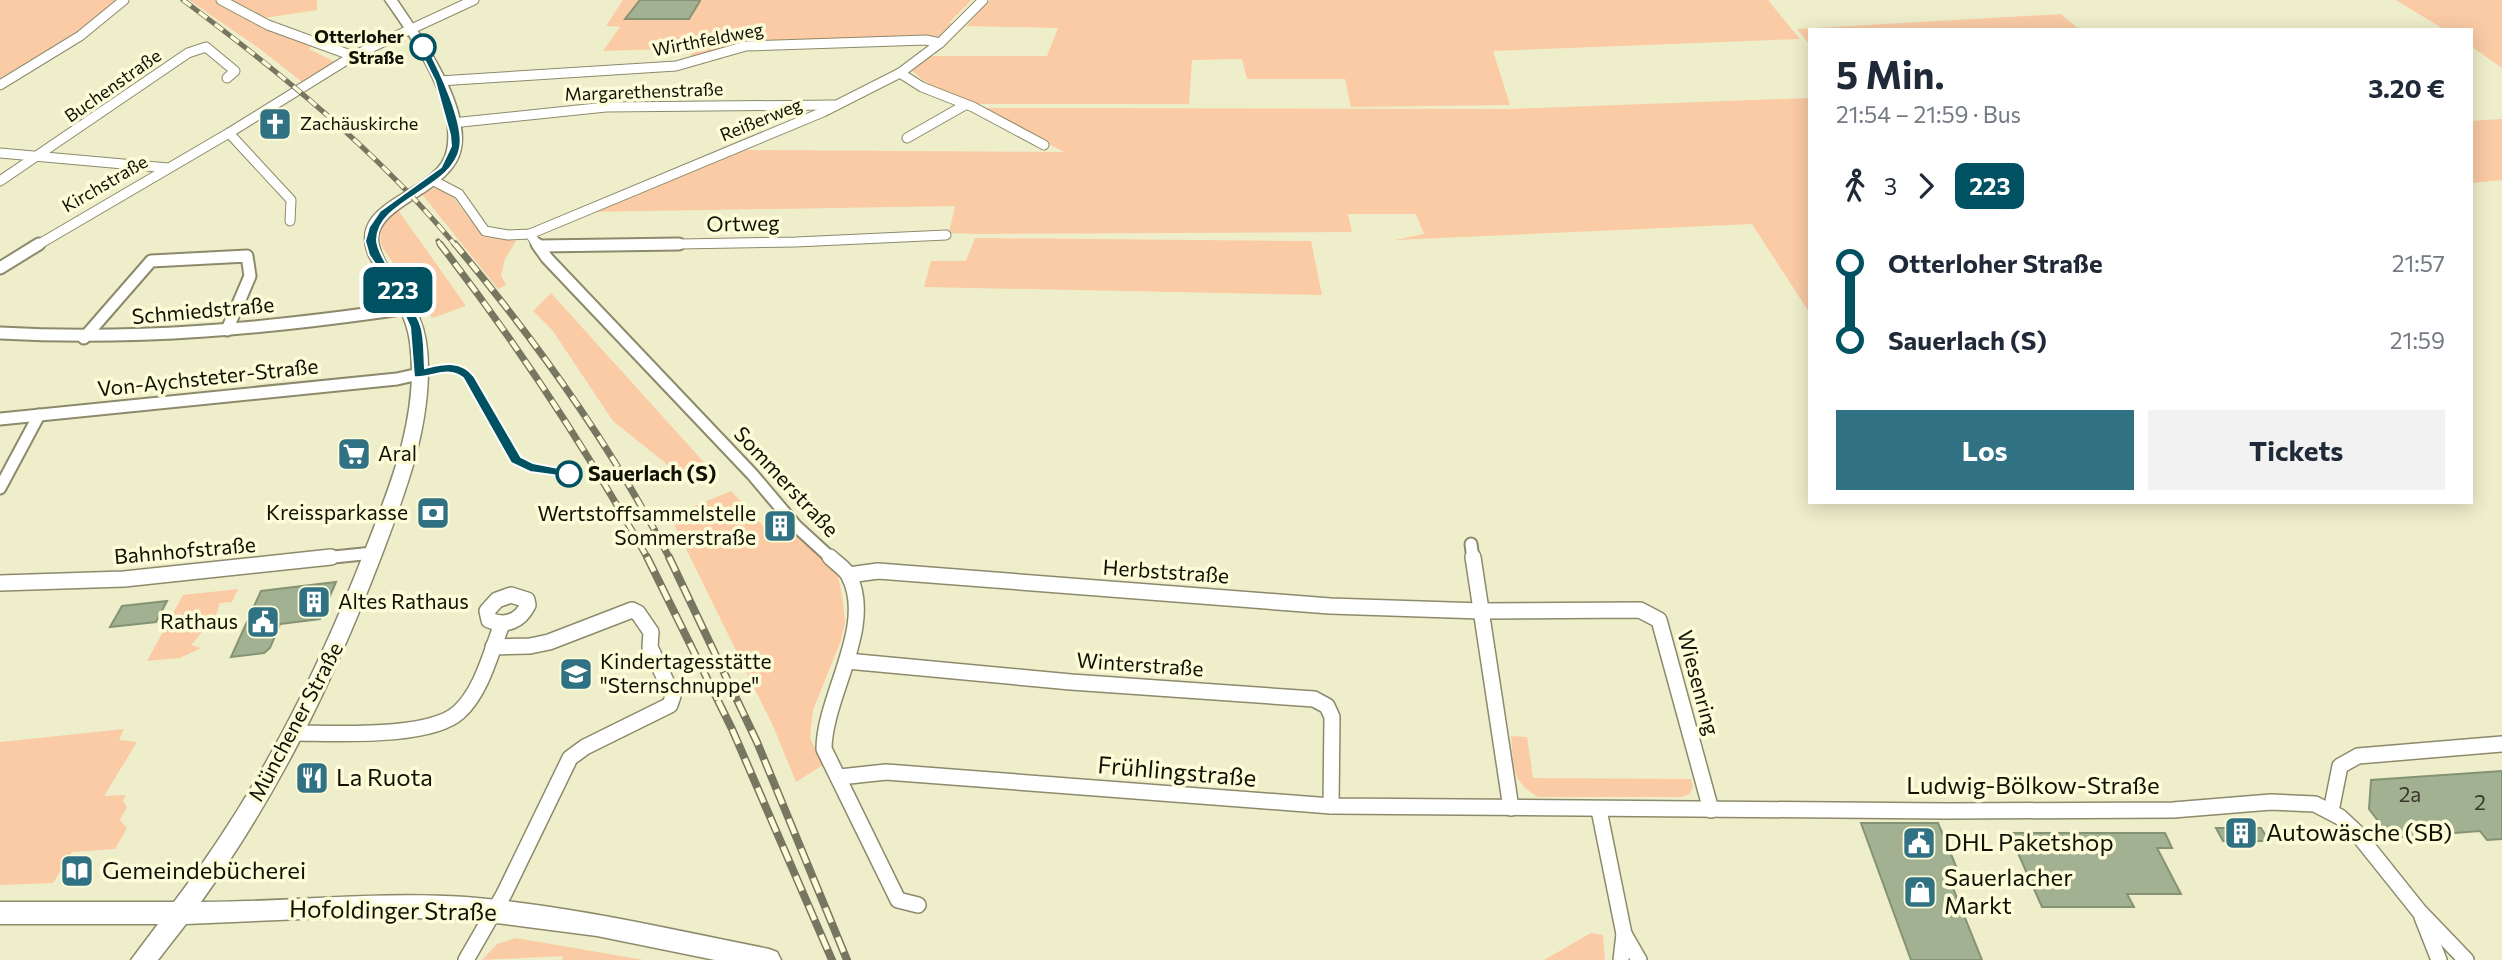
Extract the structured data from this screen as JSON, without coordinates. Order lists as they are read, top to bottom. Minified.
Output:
{"streets":{"main road":["Münchener Straße","Hofoldinger Straße"],"street":["Wirthfeldweg","Buchenstraße","Margarethenstraße","Reißerweg","Kirchstraße","Ortweg","Schmiedstraße","Von-Aychsteter-Straße","Sommerstraße","Bahnhofstraße","Herbststraße","Winterstraße","Wiesenring","Frühlingstraße","Ludwig-Bölkow-Straße"]},"crossings":[["Wirthfeldweg","Reißerweg"],["Wirthfeldweg","Münchener Straße"],["Margarethenstraße","Reißerweg"],["Margarethenstraße","Münchener Straße"],["Reißerweg","Sommerstraße"],["Kirchstraße","Münchener Straße"],["Ortweg","Sommerstraße"],["Schmiedstraße","Münchener Straße"],["Von-Aychsteter-Straße","Münchener Straße"],["Sommerstraße","Herbststraße"],["Bahnhofstraße","Münchener Straße"],["Herbststraße","Wiesenring"],["Winterstraße","Frühlingstraße"],["Wiesenring","Ludwig-Bölkow-Straße"],["Münchener Straße","Hofoldinger Straße"]],"places":{"other":["Otterloher Straße","Sauerlach (S)"],"church":["Zachäuskirche"],"supermarket":["Aral"],"bank":["Kreissparkasse"],"building":["Wertstoffsammelstelle Sommerstraße","Altes Rathaus","Autowäsche (SB)"],"public building":["Rathaus","DHL Paketshop"],"school or university":["Kindertagesstätte \"Sternschnuppe\""],"restaurant":["La Ruota"],"library":["Gemeindebücherei"],"shop":["Sauerlacher Markt"]},"lines":["bus line 223"],"house_numbers":["2a","2"],"page":{"on_map":"223","heading":["5 Min.","21:54 – 21:59 · Bus","3.20 €"],"legs":["3","223"],"list":[{"name":"Otterloher Straße","value":"21:57"},{"name":"Sauerlach (S)","value":"21:59"}],"buttons":["Los","Tickets"]}}
